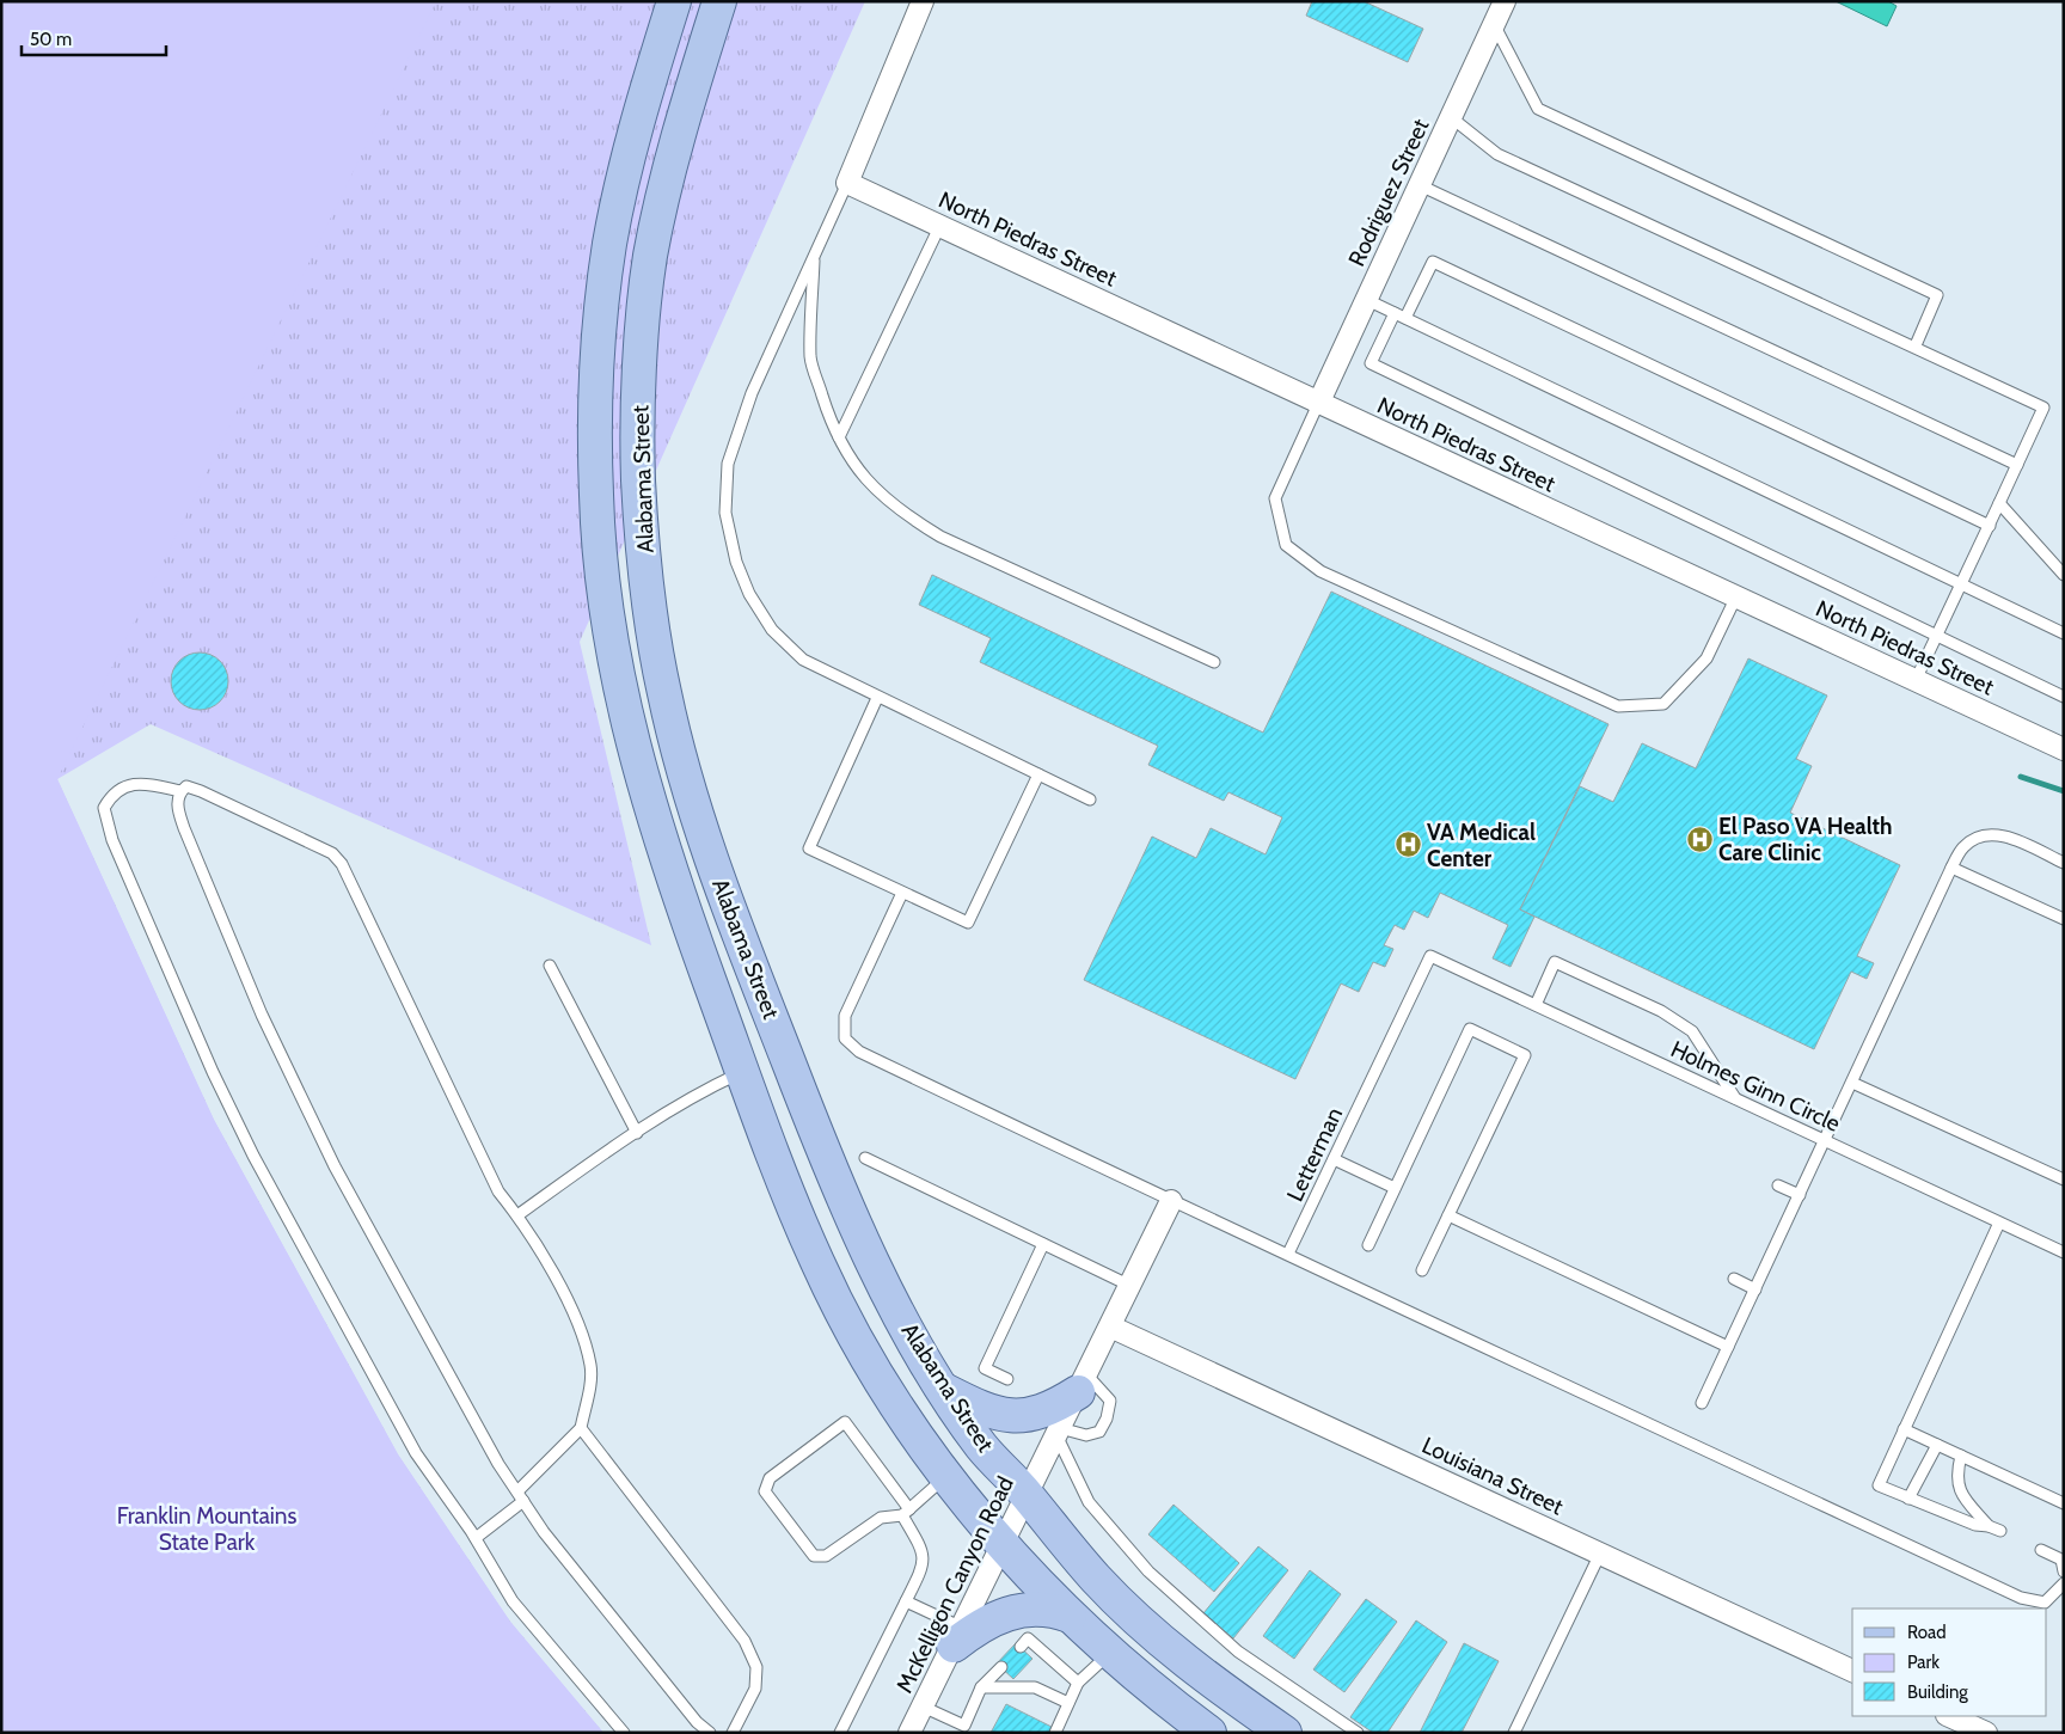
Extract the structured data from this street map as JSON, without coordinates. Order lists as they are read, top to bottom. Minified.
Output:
{"streets":{"main road":["Alabama Street"],"street":["Rodriguez Street","North Piedras Street","Louisiana Street","McKelligon Canyon Road"],"lane":["Holmes Ginn Circle","Letterman"]},"crossings":[["Rodriguez Street","North Piedras Street"],["Alabama Street","McKelligon Canyon Road"],["Holmes Ginn Circle","Letterman"],["Louisiana Street","McKelligon Canyon Road"]],"parks":["Franklin Mountains State Park"],"places":{"hospital":["El Paso VA Health Care Clinic","VA Medical Center"]},"legend":["Road","Park","Building"],"scale_bar":"50 m"}
